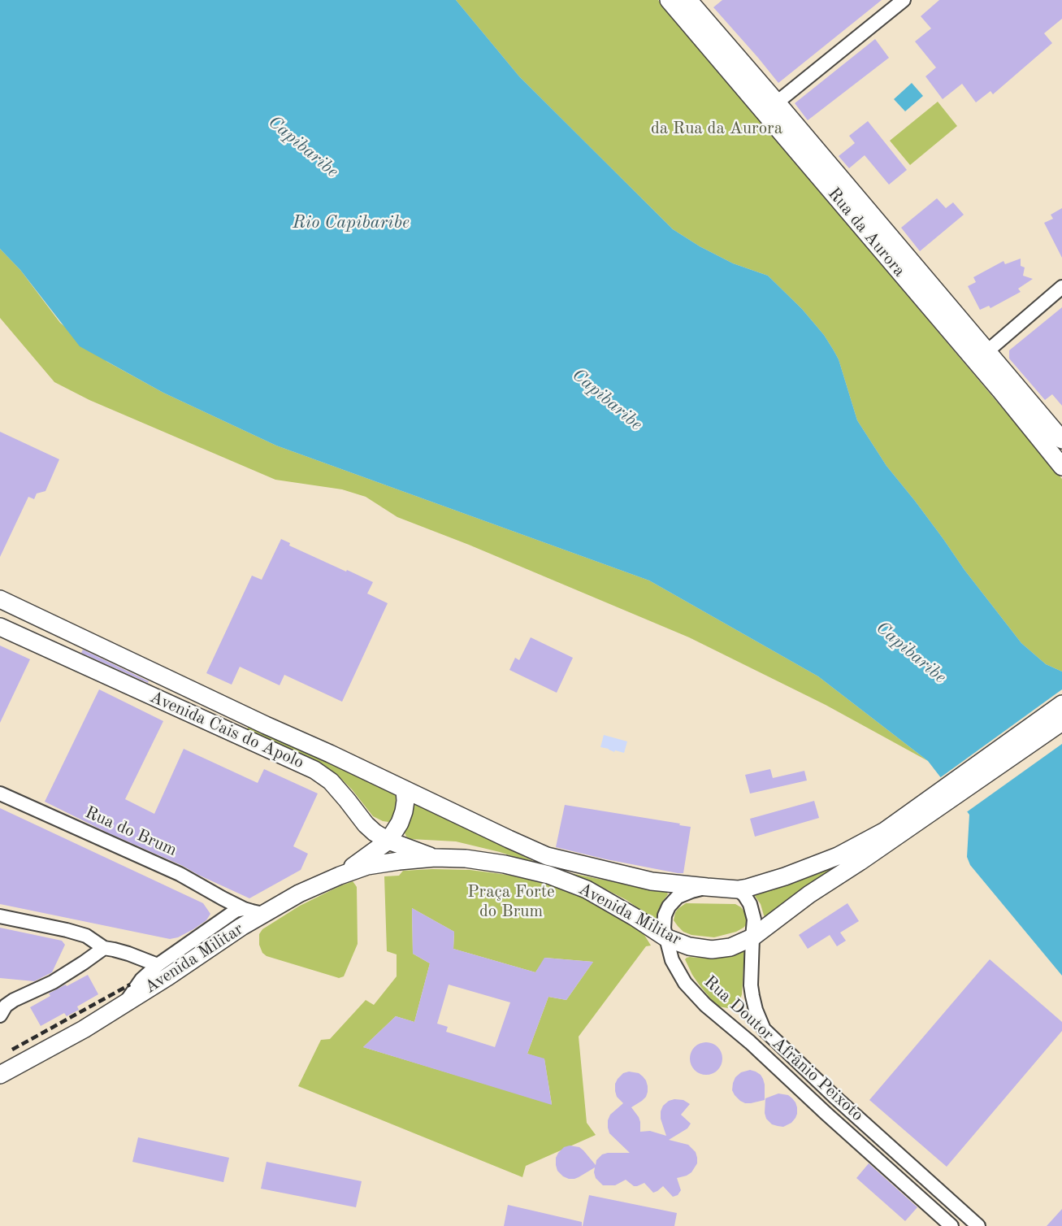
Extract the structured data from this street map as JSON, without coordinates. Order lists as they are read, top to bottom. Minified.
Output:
{"streets":{"main road":["Rua da Aurora","Avenida Cais do Apolo","Avenida Militar"],"street":["Rua do Brum","Rua Doutor Afrânio Peixoto"]},"crossings":[["Avenida Cais do Apolo","Avenida Militar"],["Rua do Brum","Avenida Militar"],["Avenida Militar","Rua Doutor Afrânio Peixoto"]],"water":["Capibaribe","Rio Capibaribe"],"parks":["da Rua da Aurora","Praça Forte do Brum"]}
